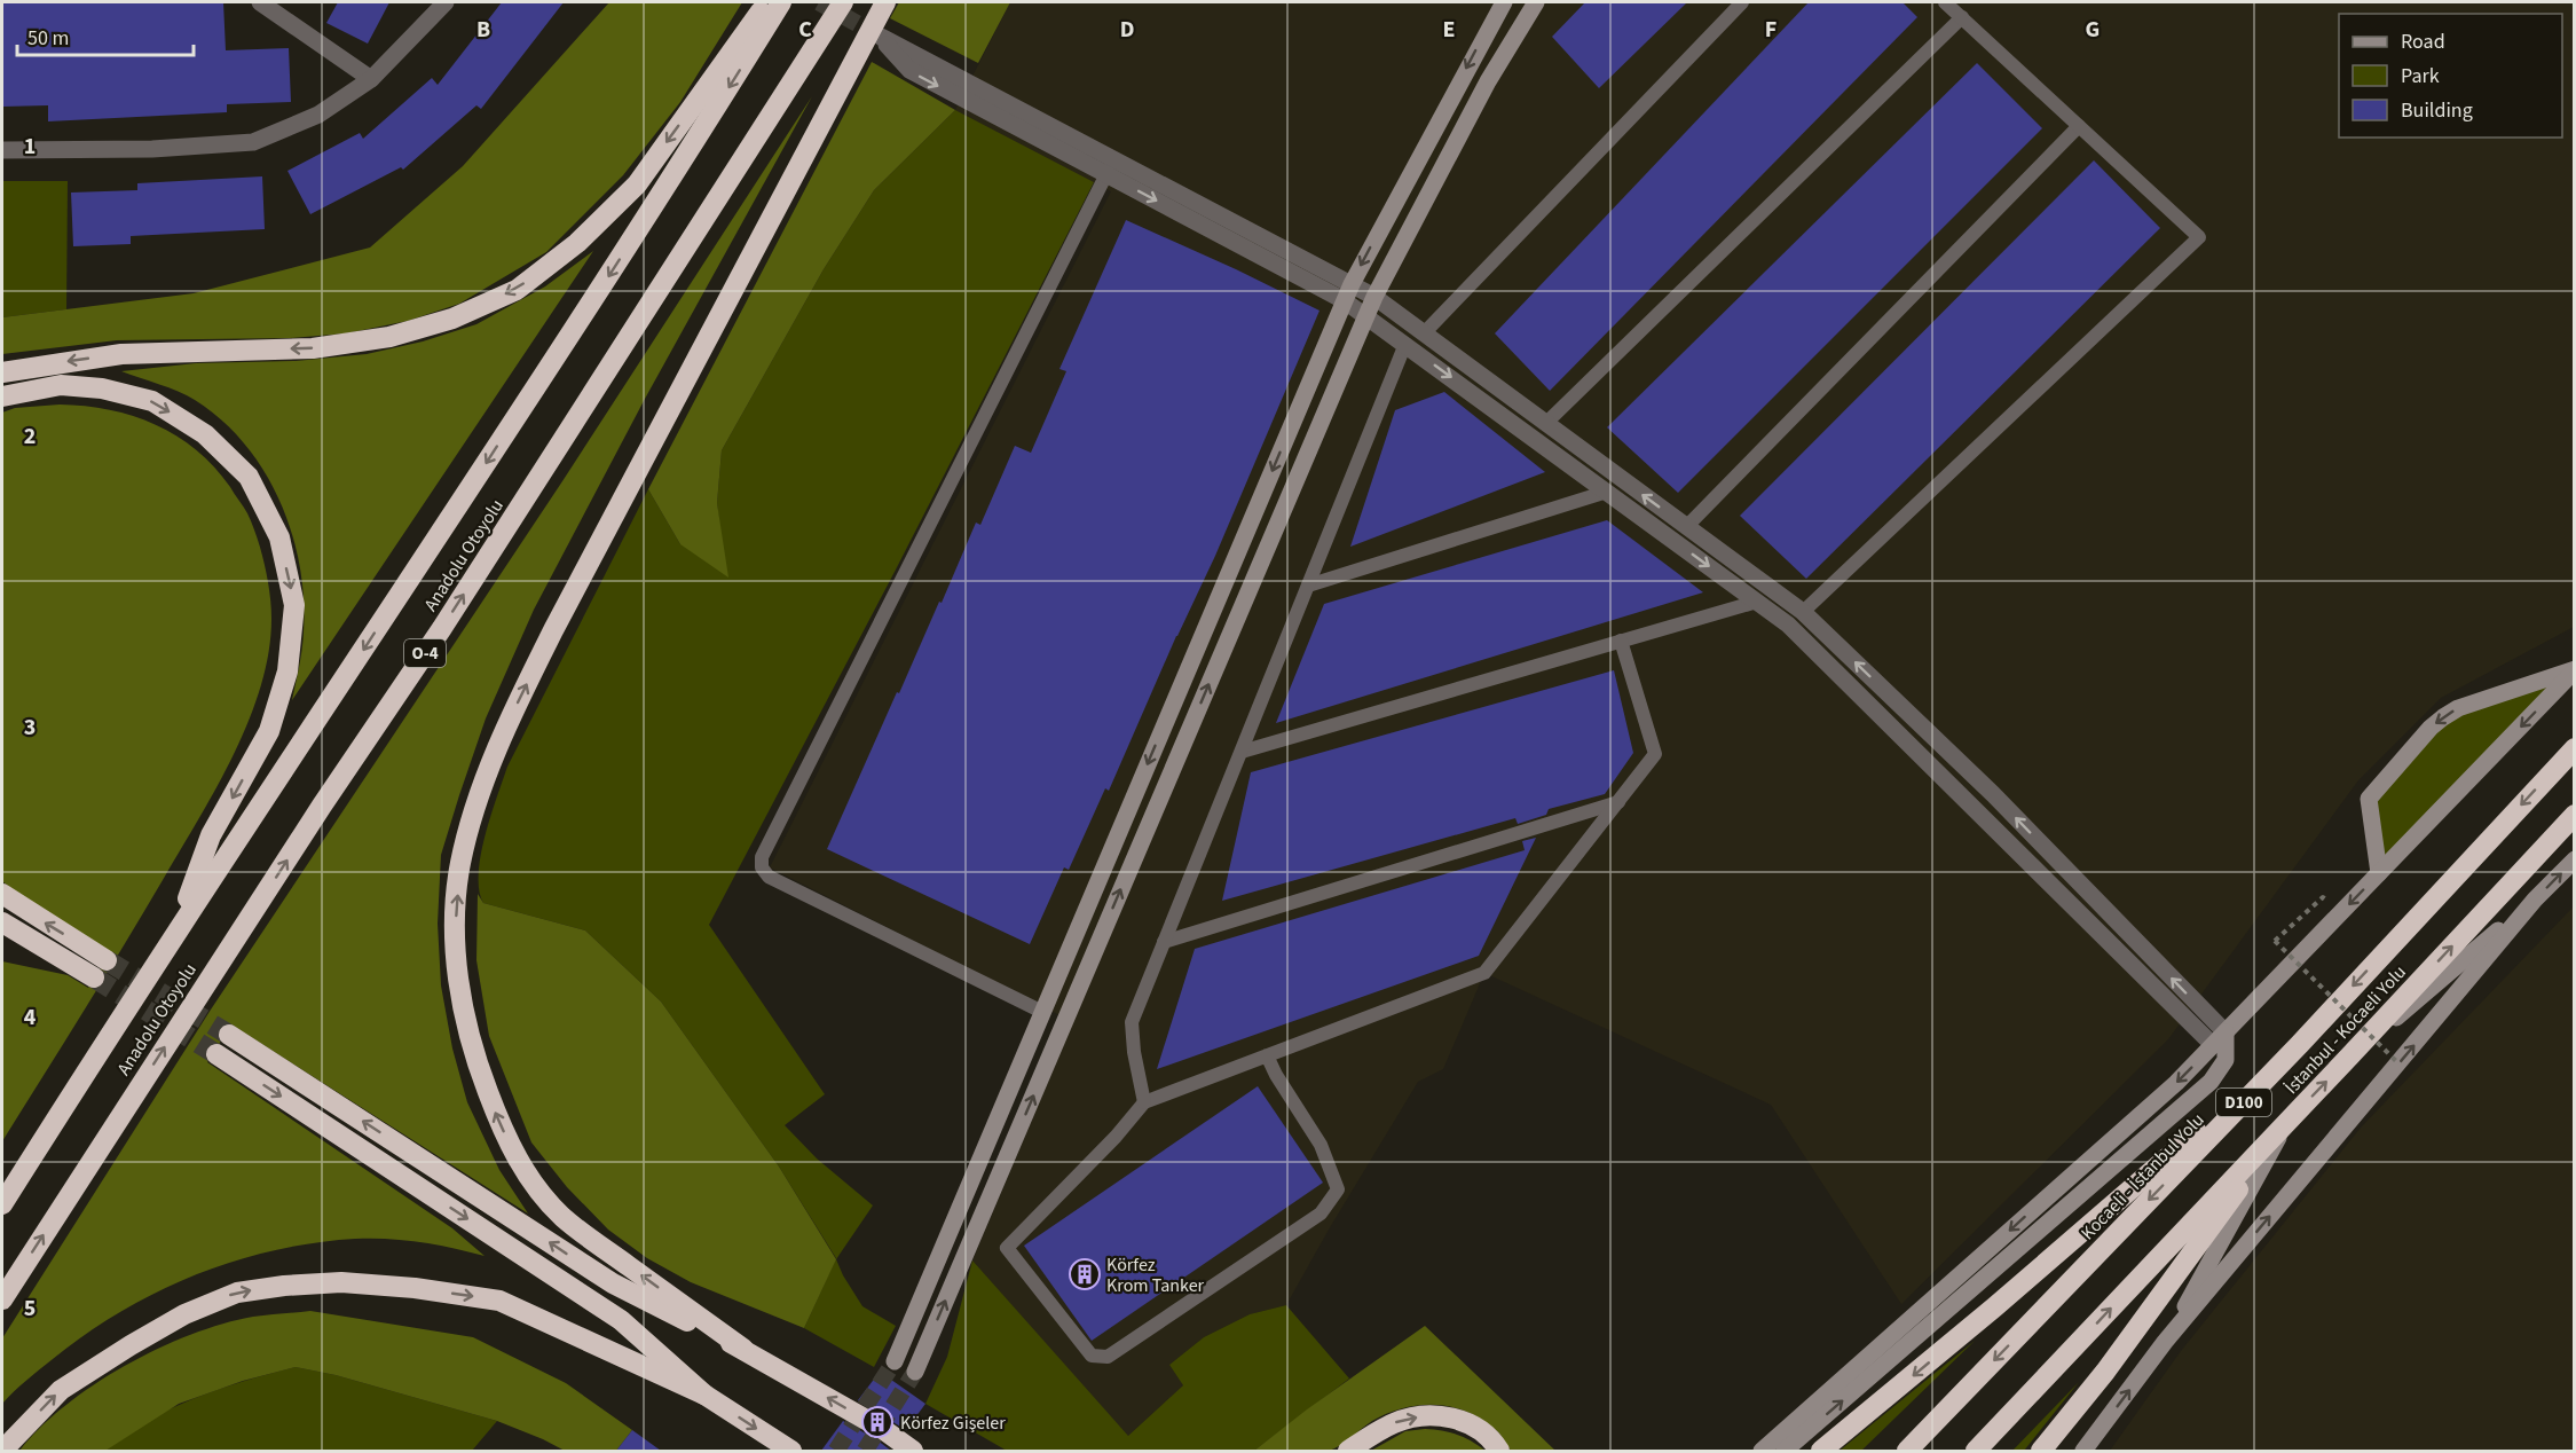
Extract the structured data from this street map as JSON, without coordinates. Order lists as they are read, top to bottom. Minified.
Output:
{"streets":{"highway":["Anadolu Otoyolu","O-4","İstanbul - Kocaeli Yolu","D100","Kocaeli - İstanbul Yolu"]},"places":{"building":["Körfez Krom Tanker","Körfez Gişeler"]},"legend":["Road","Park","Building"],"scale_bar":"50 m","grid":{"columns":["B","C","D","E","F","G"],"rows":["1","2","3","4","5"]}}
